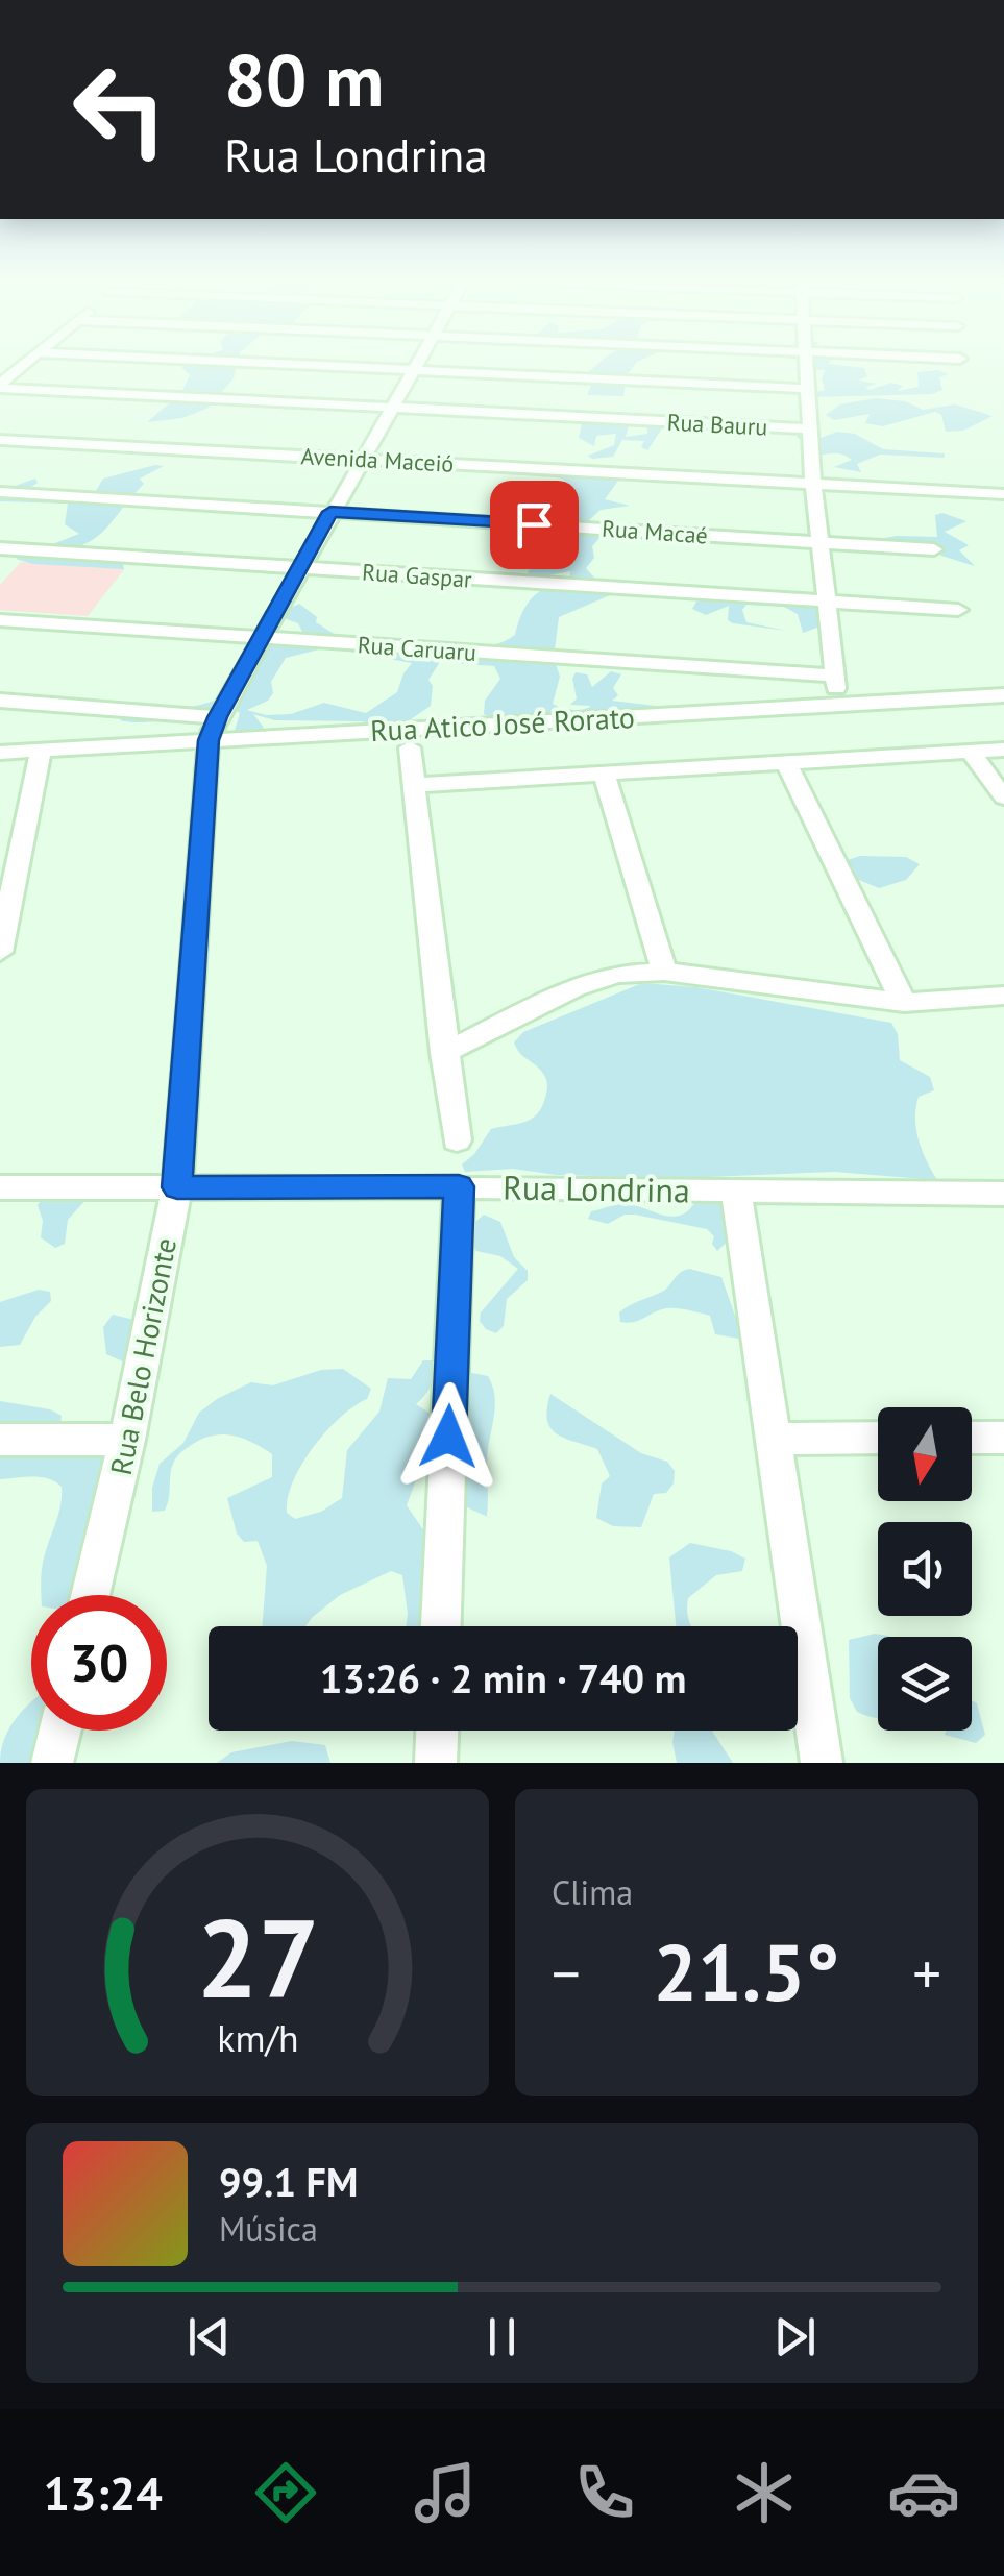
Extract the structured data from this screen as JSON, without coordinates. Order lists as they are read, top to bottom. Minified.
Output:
{"streets":{"street":["Rua Bauru","Avenida Maceió","Rua Macaé","Rua Gaspar","Rua Caruaru","Rua Atico José Rorato","Rua Londrina","Rua Belo Horizonte"]},"crossings":[["Rua Bauru","Rua Belo Horizonte"],["Avenida Maceió","Rua Belo Horizonte"],["Rua Macaé","Rua Belo Horizonte"],["Rua Gaspar","Rua Belo Horizonte"],["Rua Caruaru","Rua Belo Horizonte"],["Rua Atico José Rorato","Rua Belo Horizonte"],["Rua Londrina","Rua Belo Horizonte"]],"north":"bottom","page":{"turn":["80 m","Rua Londrina"],"limit":"30","trip":"13:26 · 2 min · 740 m","tile":"Clima","heat":["−","21.5°","+"],"song":["99.1 FM","Música"],"tabs":"13:24","gauge":["27","km/h"]}}
